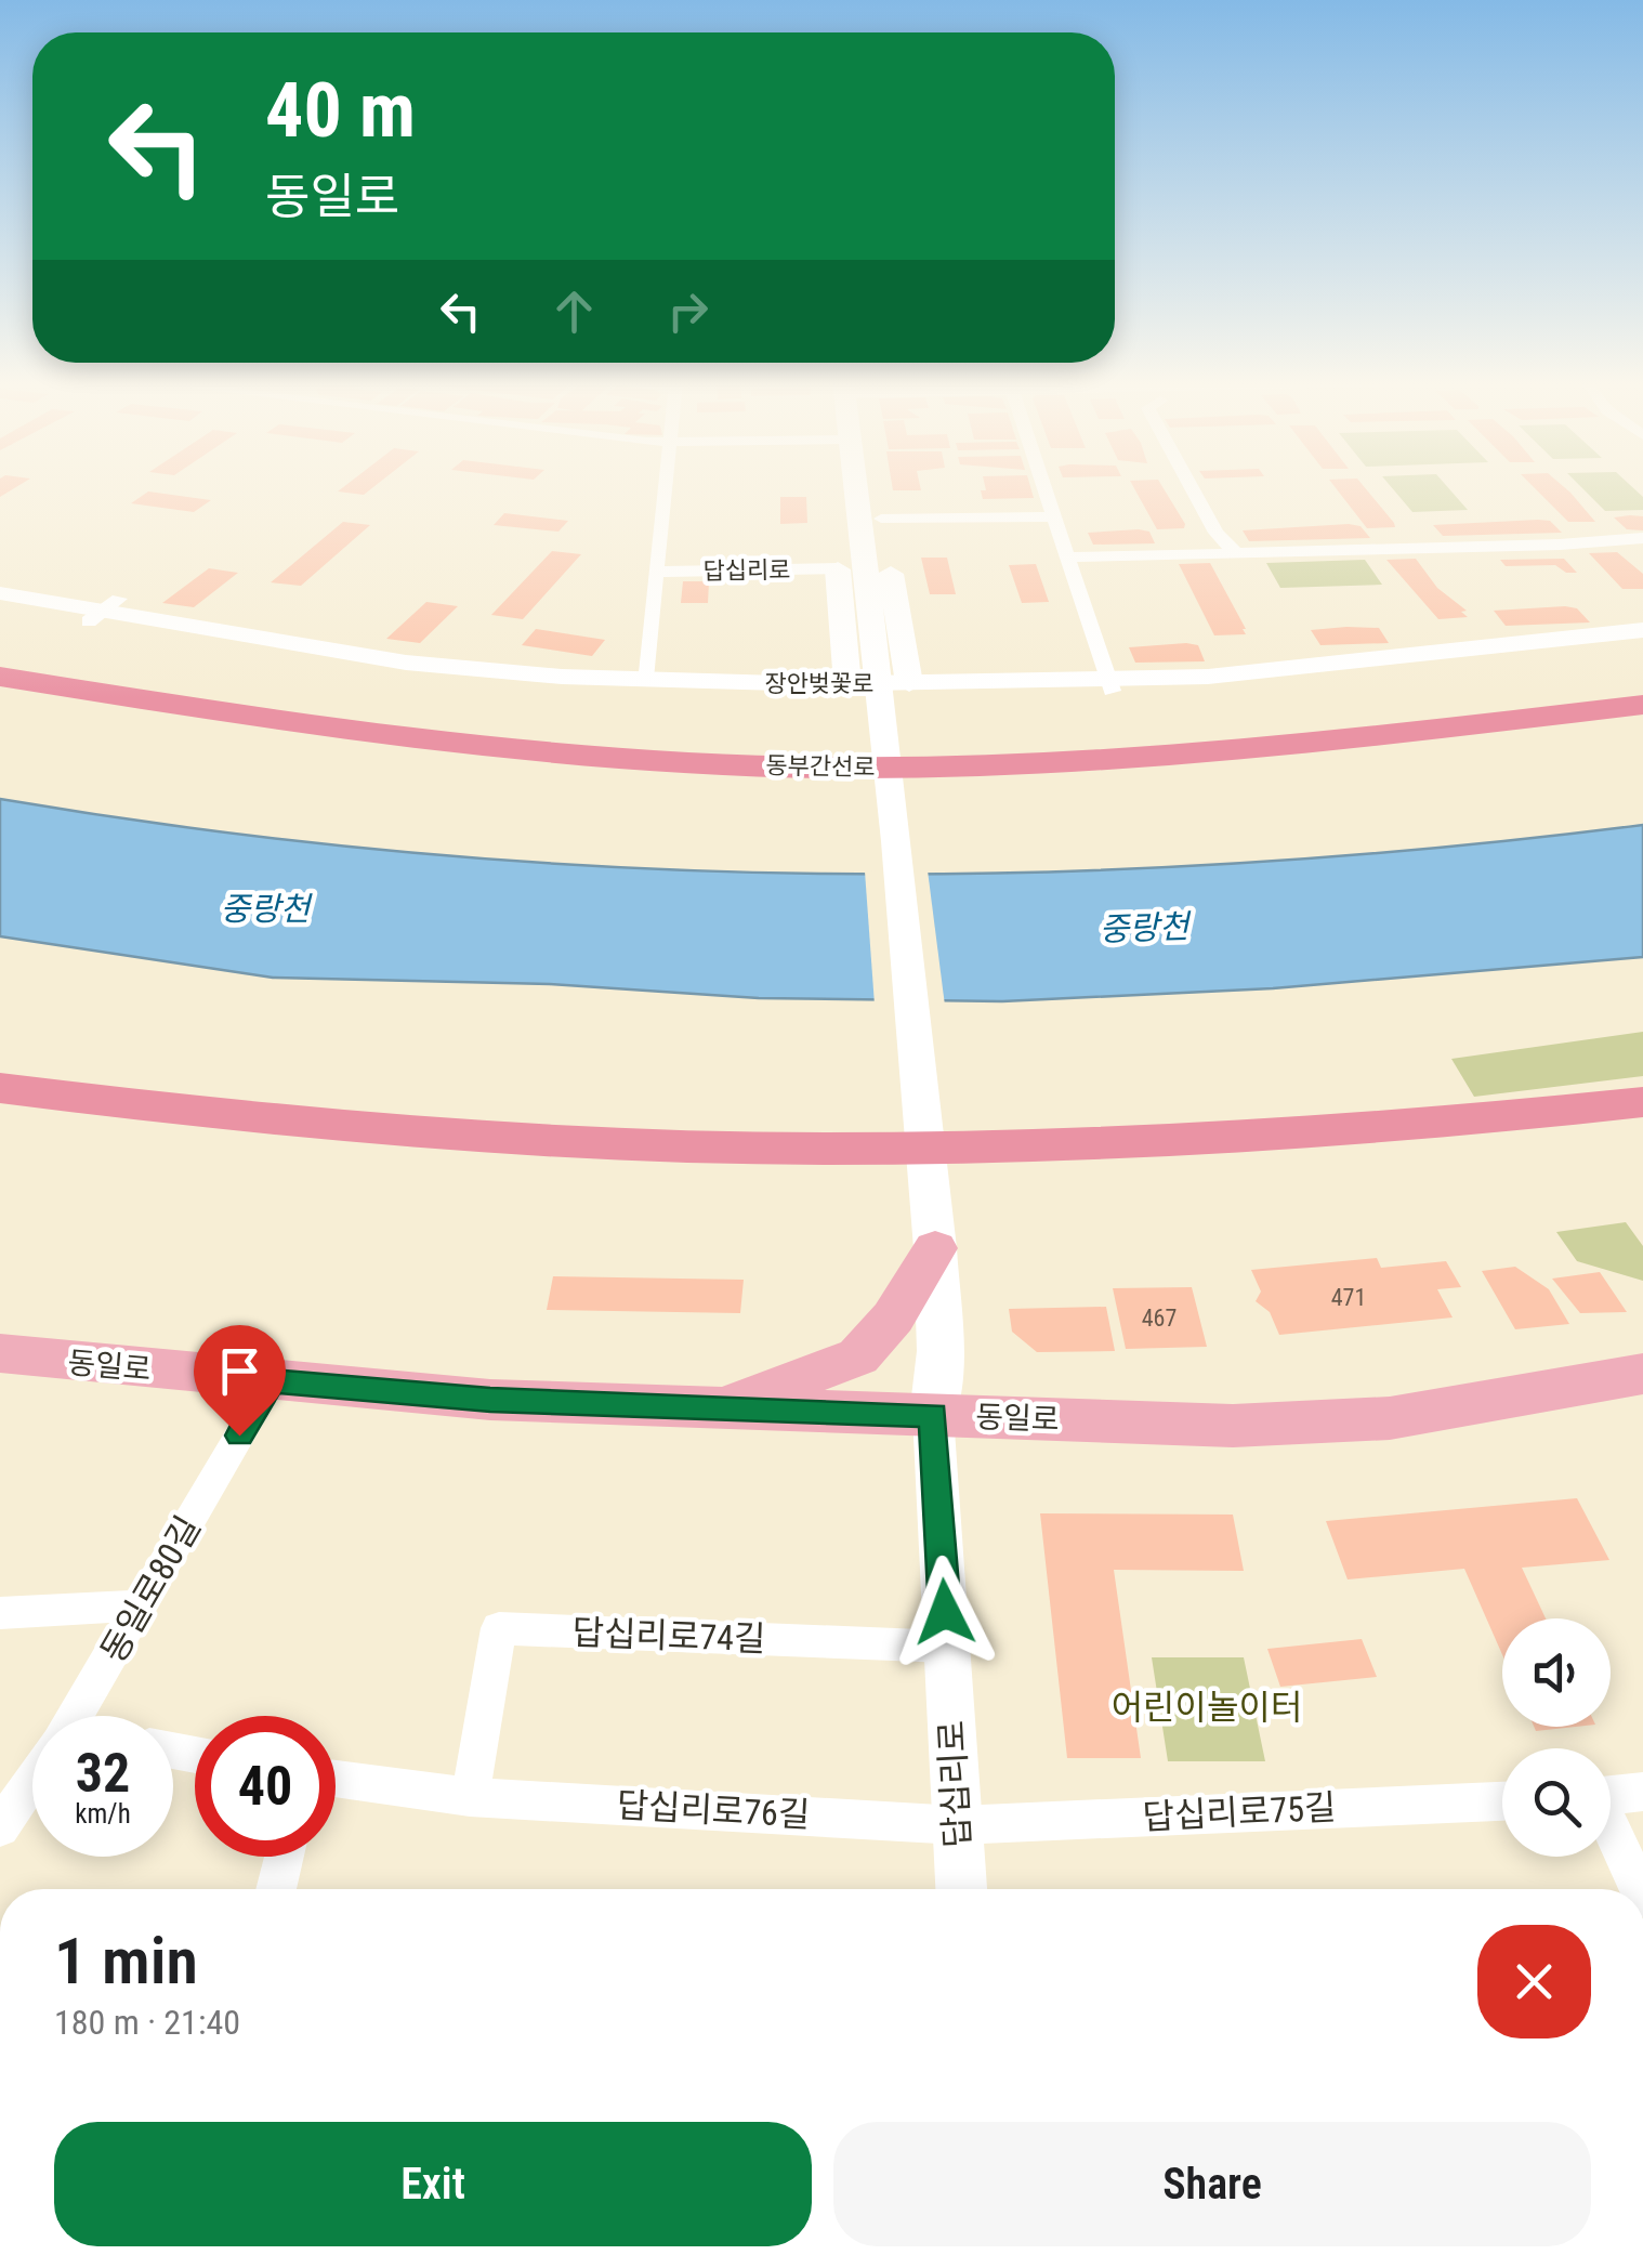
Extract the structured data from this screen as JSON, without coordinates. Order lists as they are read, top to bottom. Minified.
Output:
{"streets":{"highway":["동부간선로"],"main road":["답십리로","동일로"],"street":["장안벚꽃로","동일로80길","답십리로74길","답십리로76길","답십리로75길"]},"crossings":[["답십리로","동일로"],["답십리로","답십리로74길"],["답십리로","답십리로76길"],["답십리로","답십리로75길"],["동일로","동일로80길"],["답십리로74길","답십리로76길"],["답십리로76길","답십리로75길"]],"water":["중랑천"],"parks":["어린이놀이터"],"house_numbers":["471","467"],"page":{"turn":["40 m","동일로"],"speed":"32 km/h","limit":"40","heading":["1 min","180 m · 21:40"],"buttons":["Exit","Share"]}}
